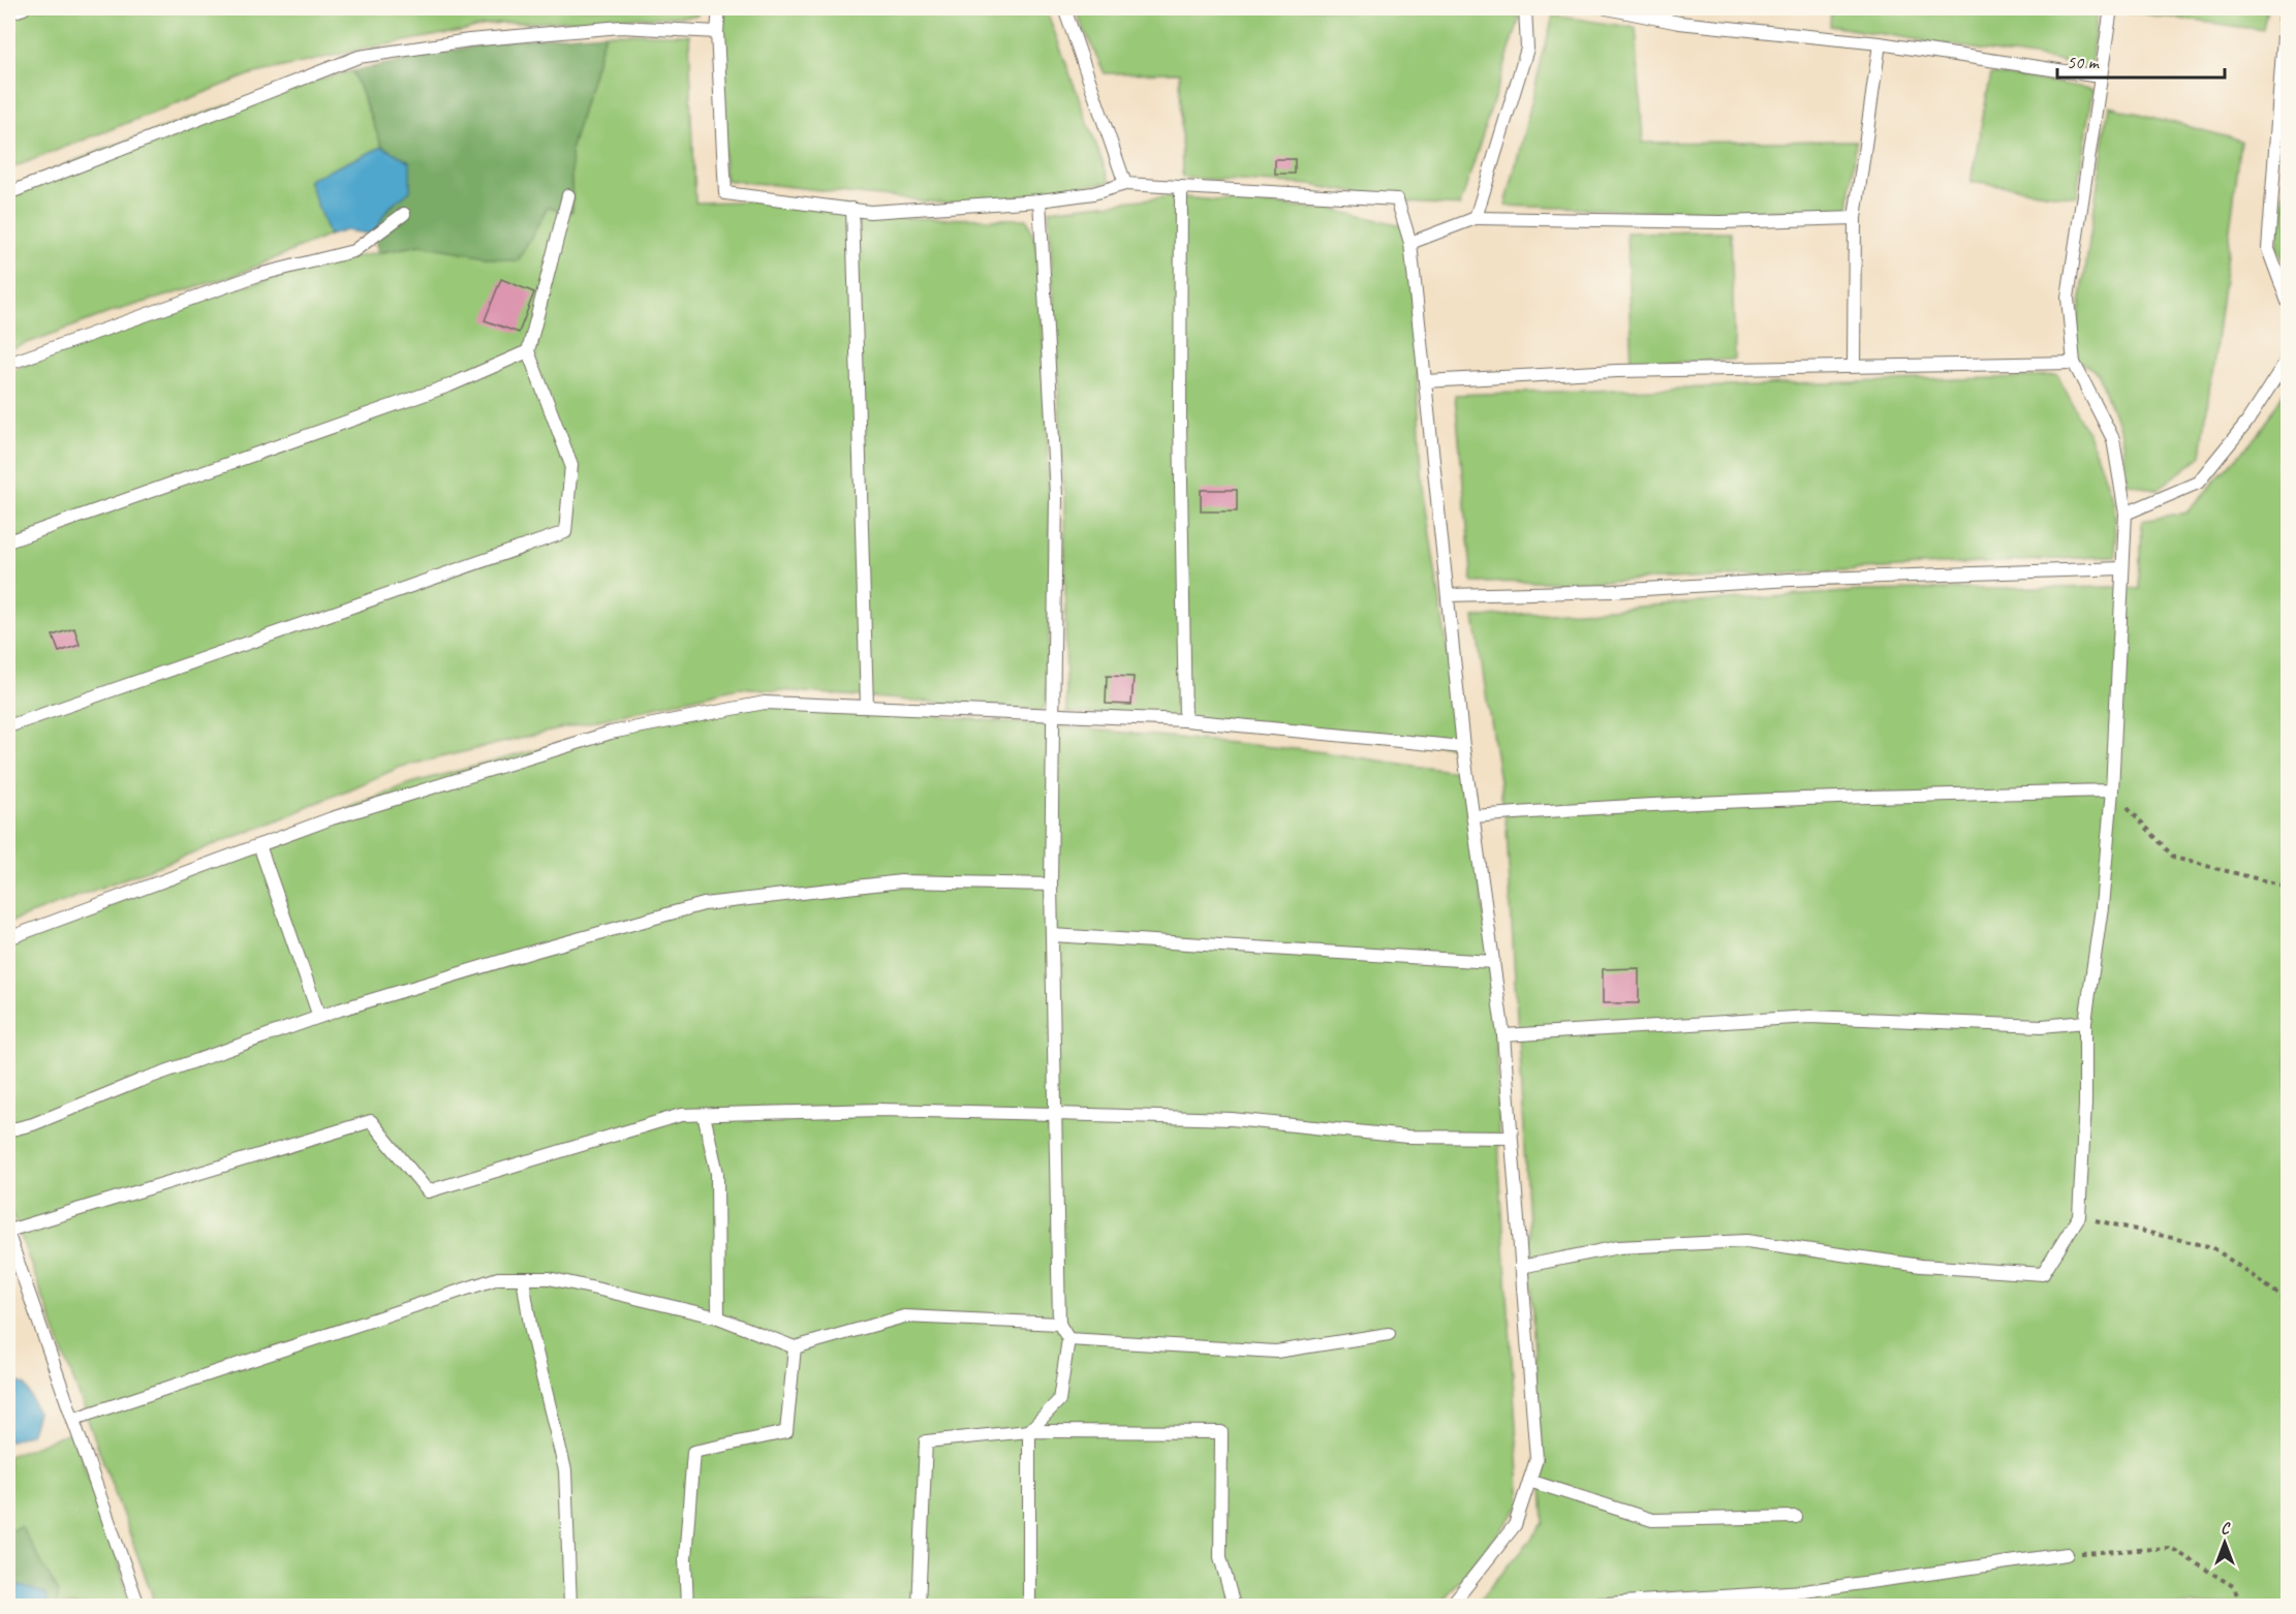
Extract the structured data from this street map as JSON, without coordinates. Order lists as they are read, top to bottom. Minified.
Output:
{"scale_bar":"50 m","north":"top"}
